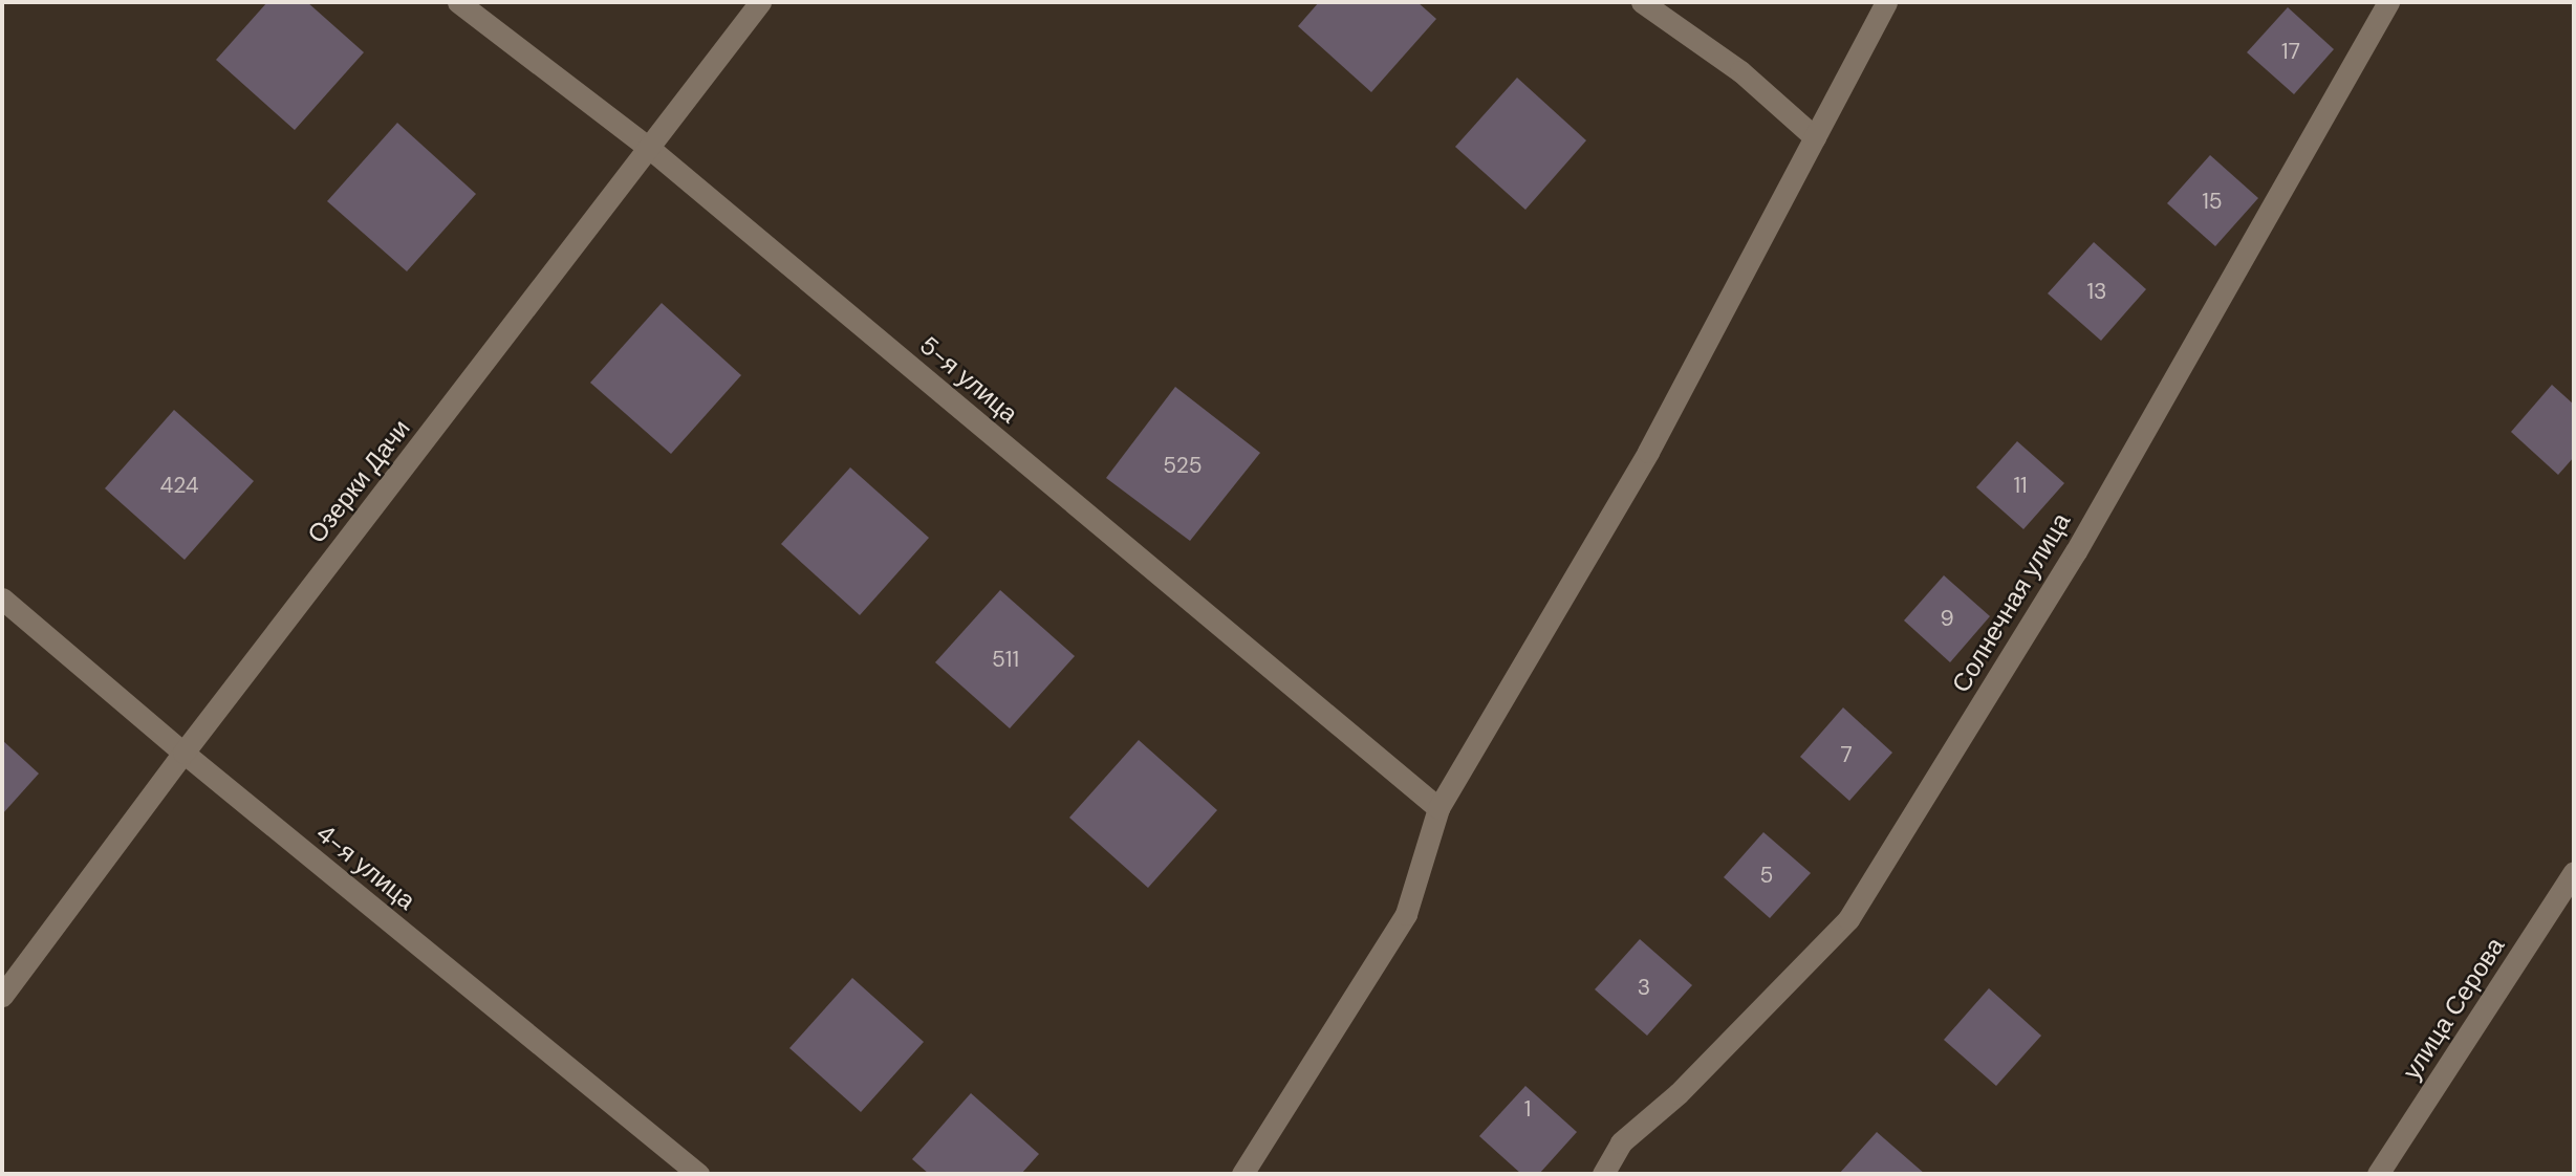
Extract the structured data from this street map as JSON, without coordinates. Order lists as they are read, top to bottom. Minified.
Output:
{"streets":{"street":["5-я улица","Озерки Дачи","Солнечная улица","4-я улица","улица Серова"]},"crossings":[["5-я улица","Озерки Дачи"],["Озерки Дачи","4-я улица"]],"house_numbers":["17","15","13","525","424","11","9","511","7","5","3","1"]}
